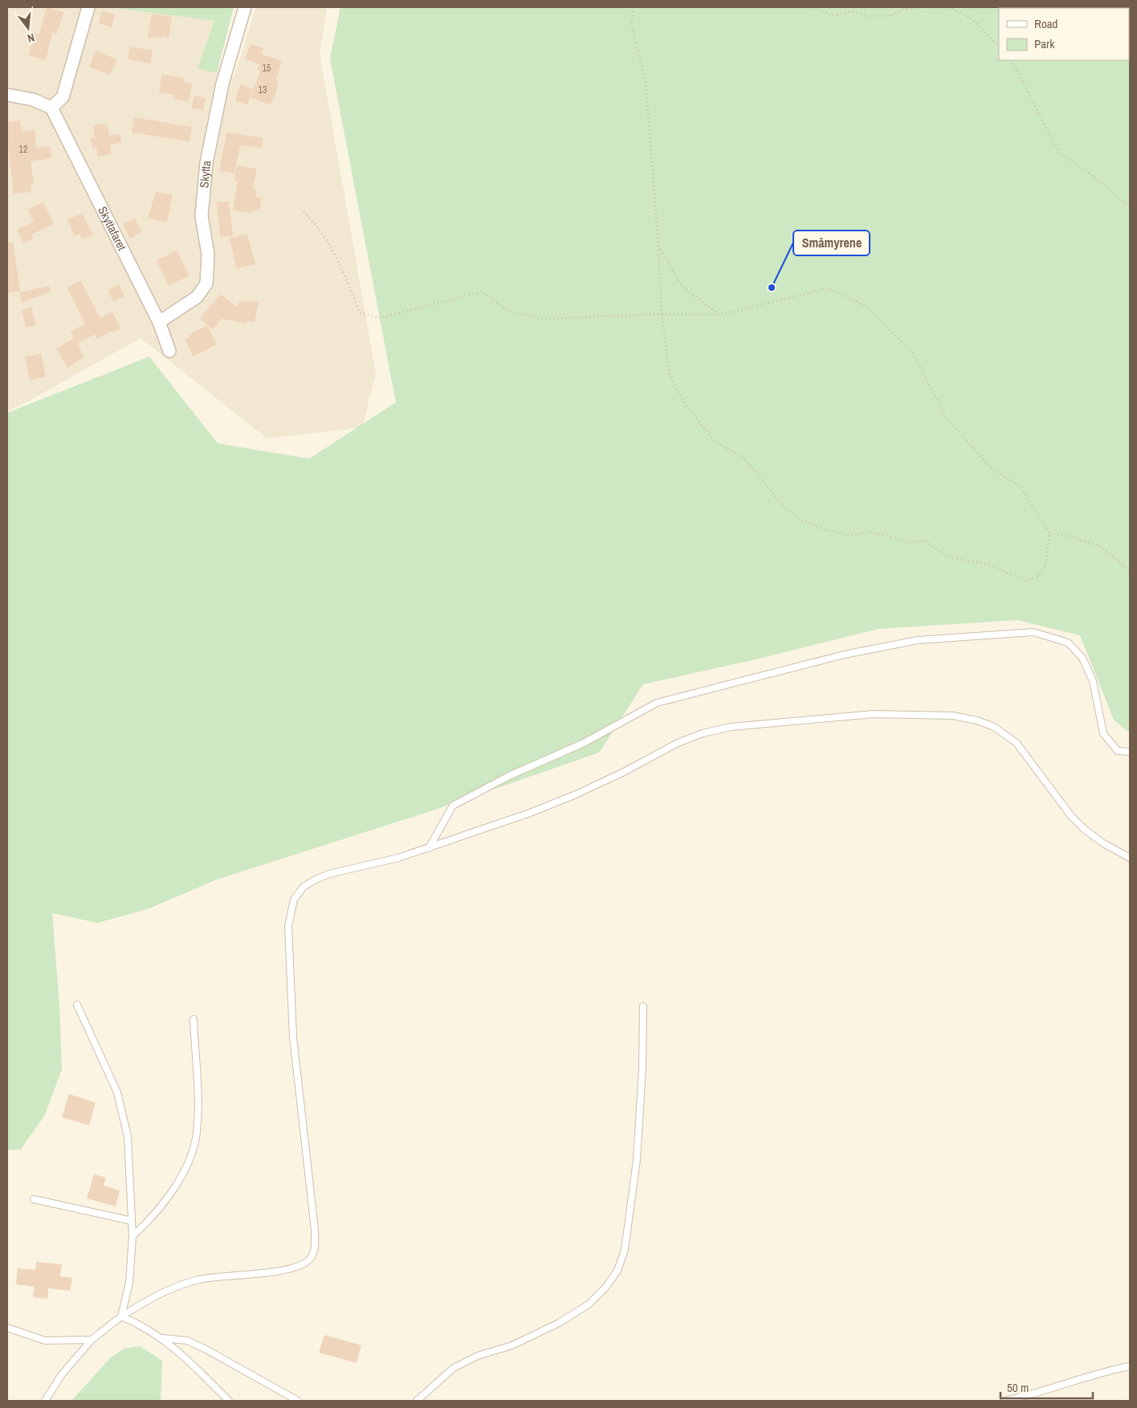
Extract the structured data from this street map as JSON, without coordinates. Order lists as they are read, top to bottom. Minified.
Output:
{"streets":{"street":["Skytta","Skyttafaret"]},"crossings":[["Skytta","Skyttafaret"]],"places":["Småmyrene"],"house_numbers":["15","13","12"],"legend":["Road","Park"],"scale_bar":"50 m","north":"bottom"}
